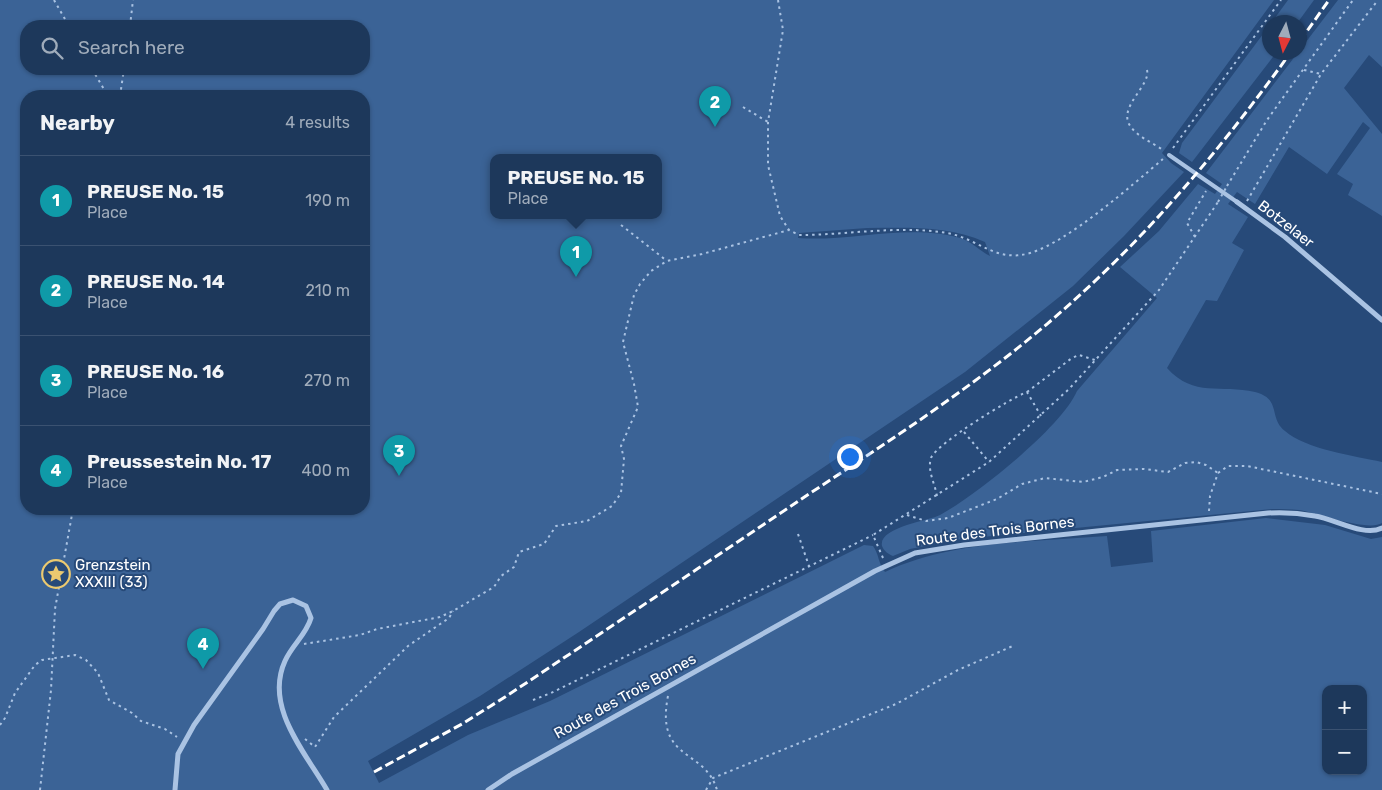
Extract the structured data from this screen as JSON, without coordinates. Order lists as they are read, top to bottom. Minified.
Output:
{"streets":{"street":["Botzelaer","Route des Trois Bornes"]},"places":{"place":["Grenzstein XXXIII (33)"]},"north":"bottom","page":{"search":"Search here","pins":["2","1","3","4"],"heading":["Nearby","4 results"],"popup":["PREUSE No. 15","Place"],"list":[{"mark":"1","name":"PREUSE No. 15","note":"Place","value":"190 m"},{"mark":"2","name":"PREUSE No. 14","note":"Place","value":"210 m"},{"mark":"3","name":"PREUSE No. 16","note":"Place","value":"270 m"},{"mark":"4","name":"Preussestein No. 17","note":"Place","value":"400 m"}],"map_buttons":["+","−"]}}
